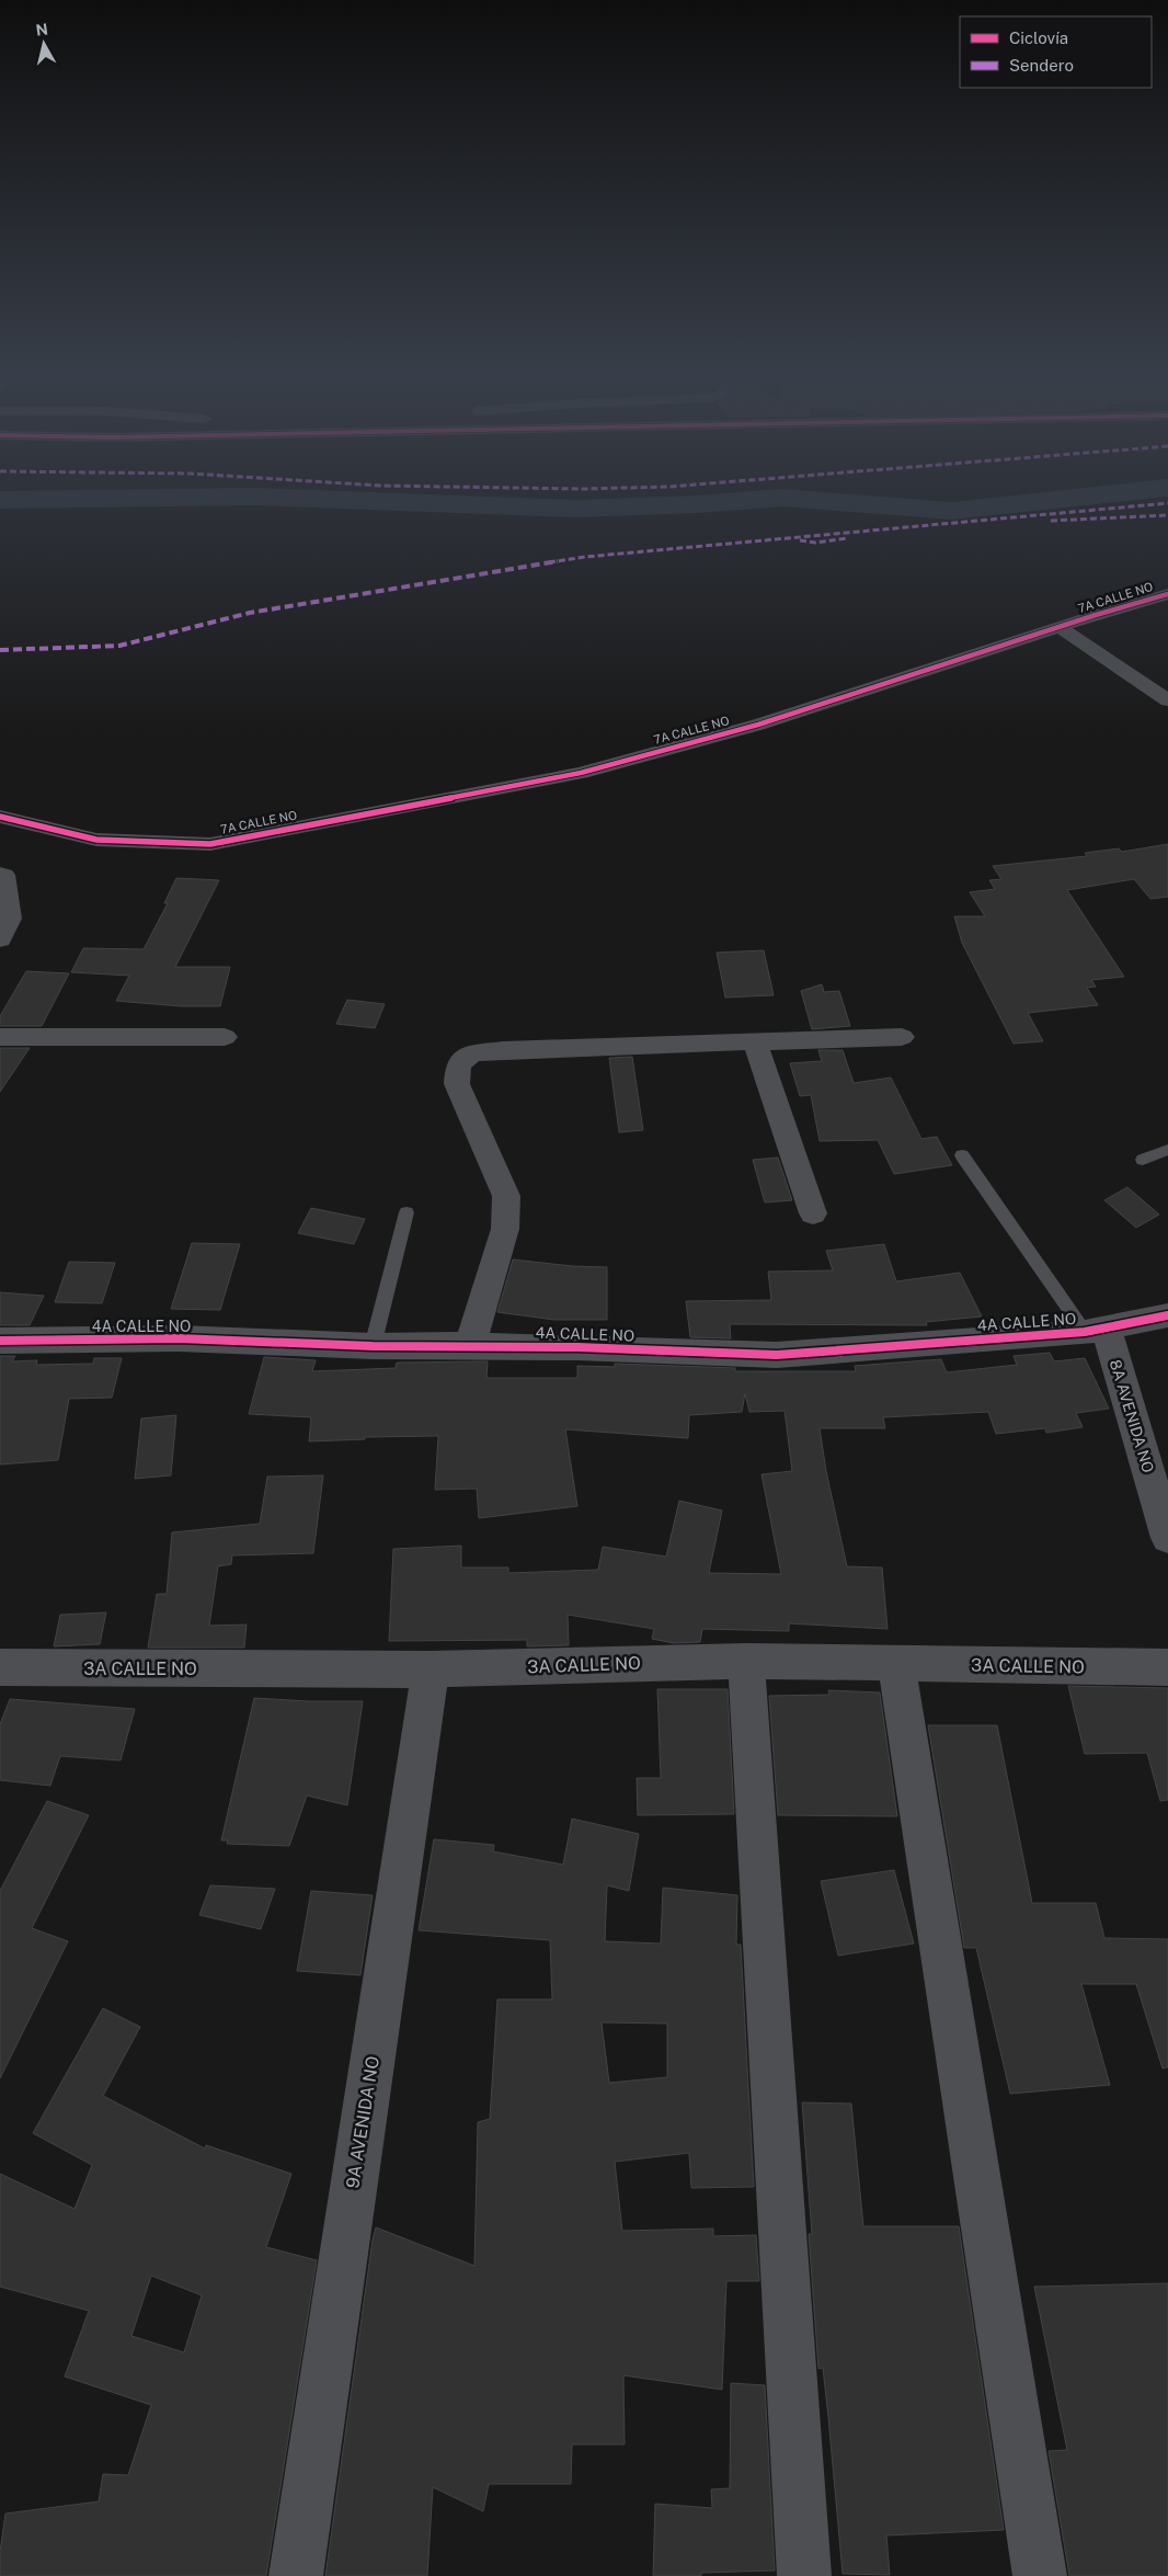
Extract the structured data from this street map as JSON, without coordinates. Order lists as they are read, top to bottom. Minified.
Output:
{"streets":{"street":["7A CALLE NO","4A CALLE NO","8A AVENIDA NO","3A CALLE NO","9A AVENIDA NO"]},"crossings":[["4A CALLE NO","8A AVENIDA NO"],["3A CALLE NO","9A AVENIDA NO"]],"legend":["Ciclovía","Sendero"],"north":"top"}
